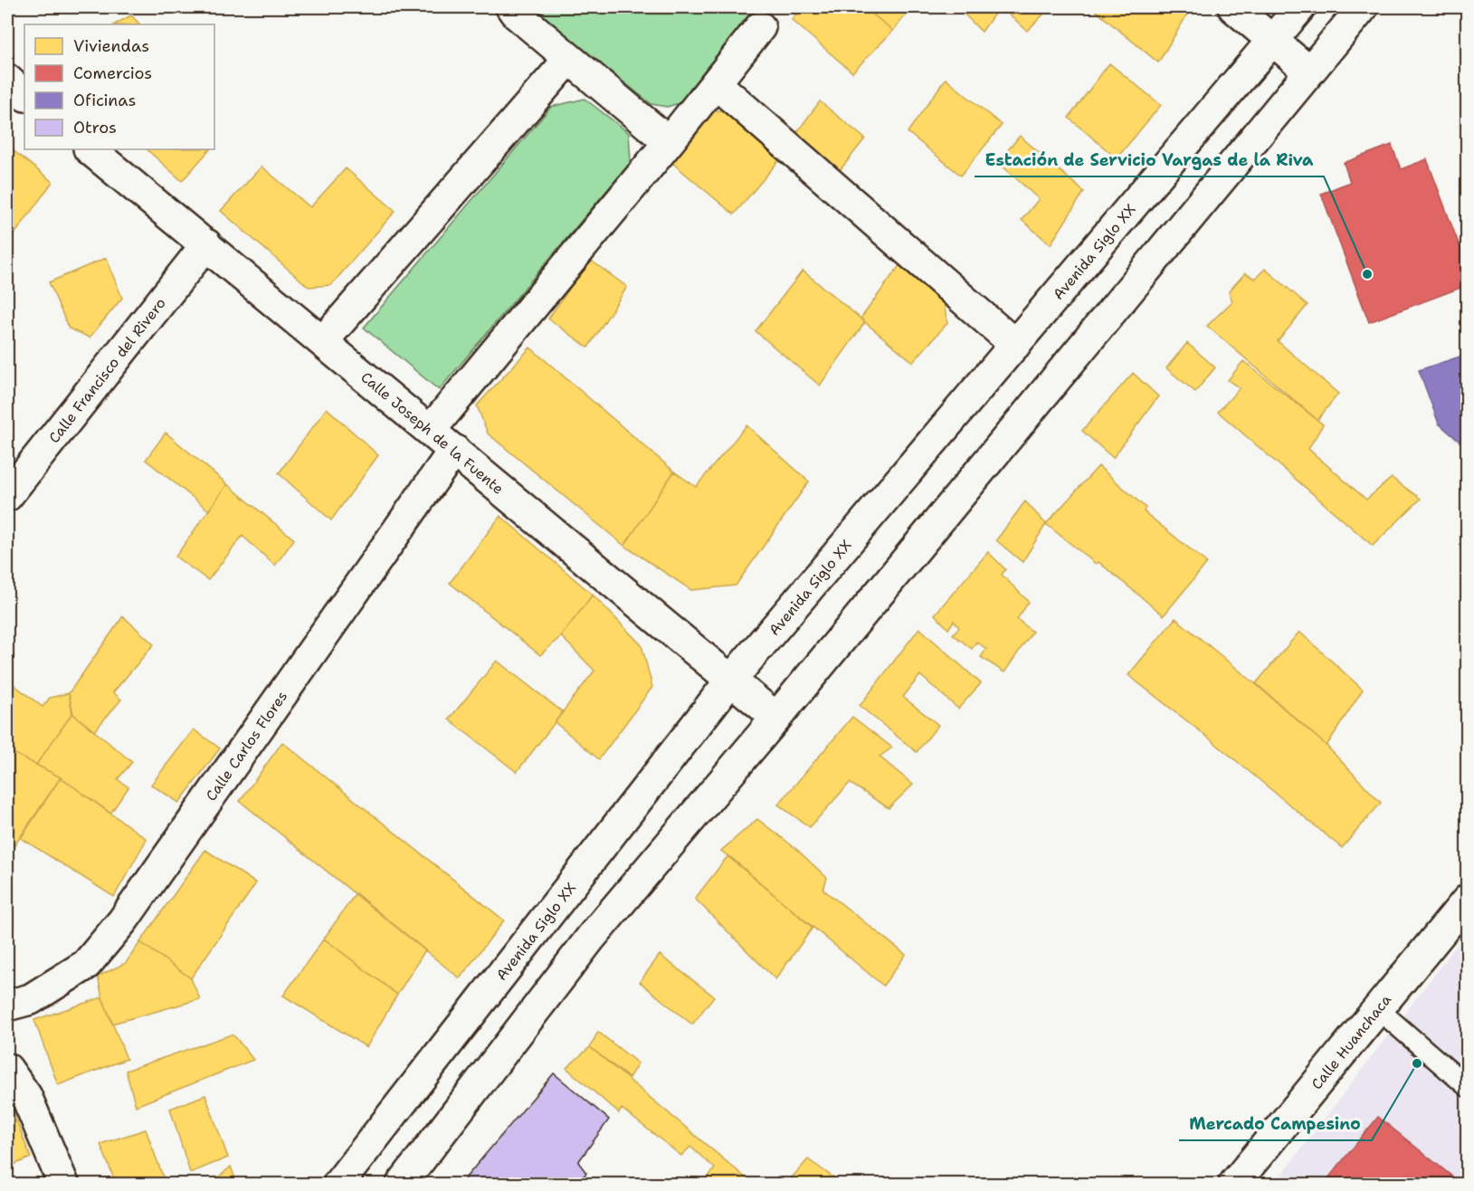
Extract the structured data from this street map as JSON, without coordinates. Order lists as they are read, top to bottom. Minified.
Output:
{"streets":{"main road":["Avenida Siglo XX","Calle Francisco del Rivero","Calle Joseph de la Fuente","Calle Carlos Flores","Calle Huanchaca"]},"crossings":[["Avenida Siglo XX","Calle Joseph de la Fuente"],["Calle Francisco del Rivero","Calle Joseph de la Fuente"],["Calle Joseph de la Fuente","Calle Carlos Flores"]],"places":["Estación de Servicio Vargas de la Riva","Mercado Campesino"],"legend":["Viviendas","Comercios","Oficinas","Otros"]}
